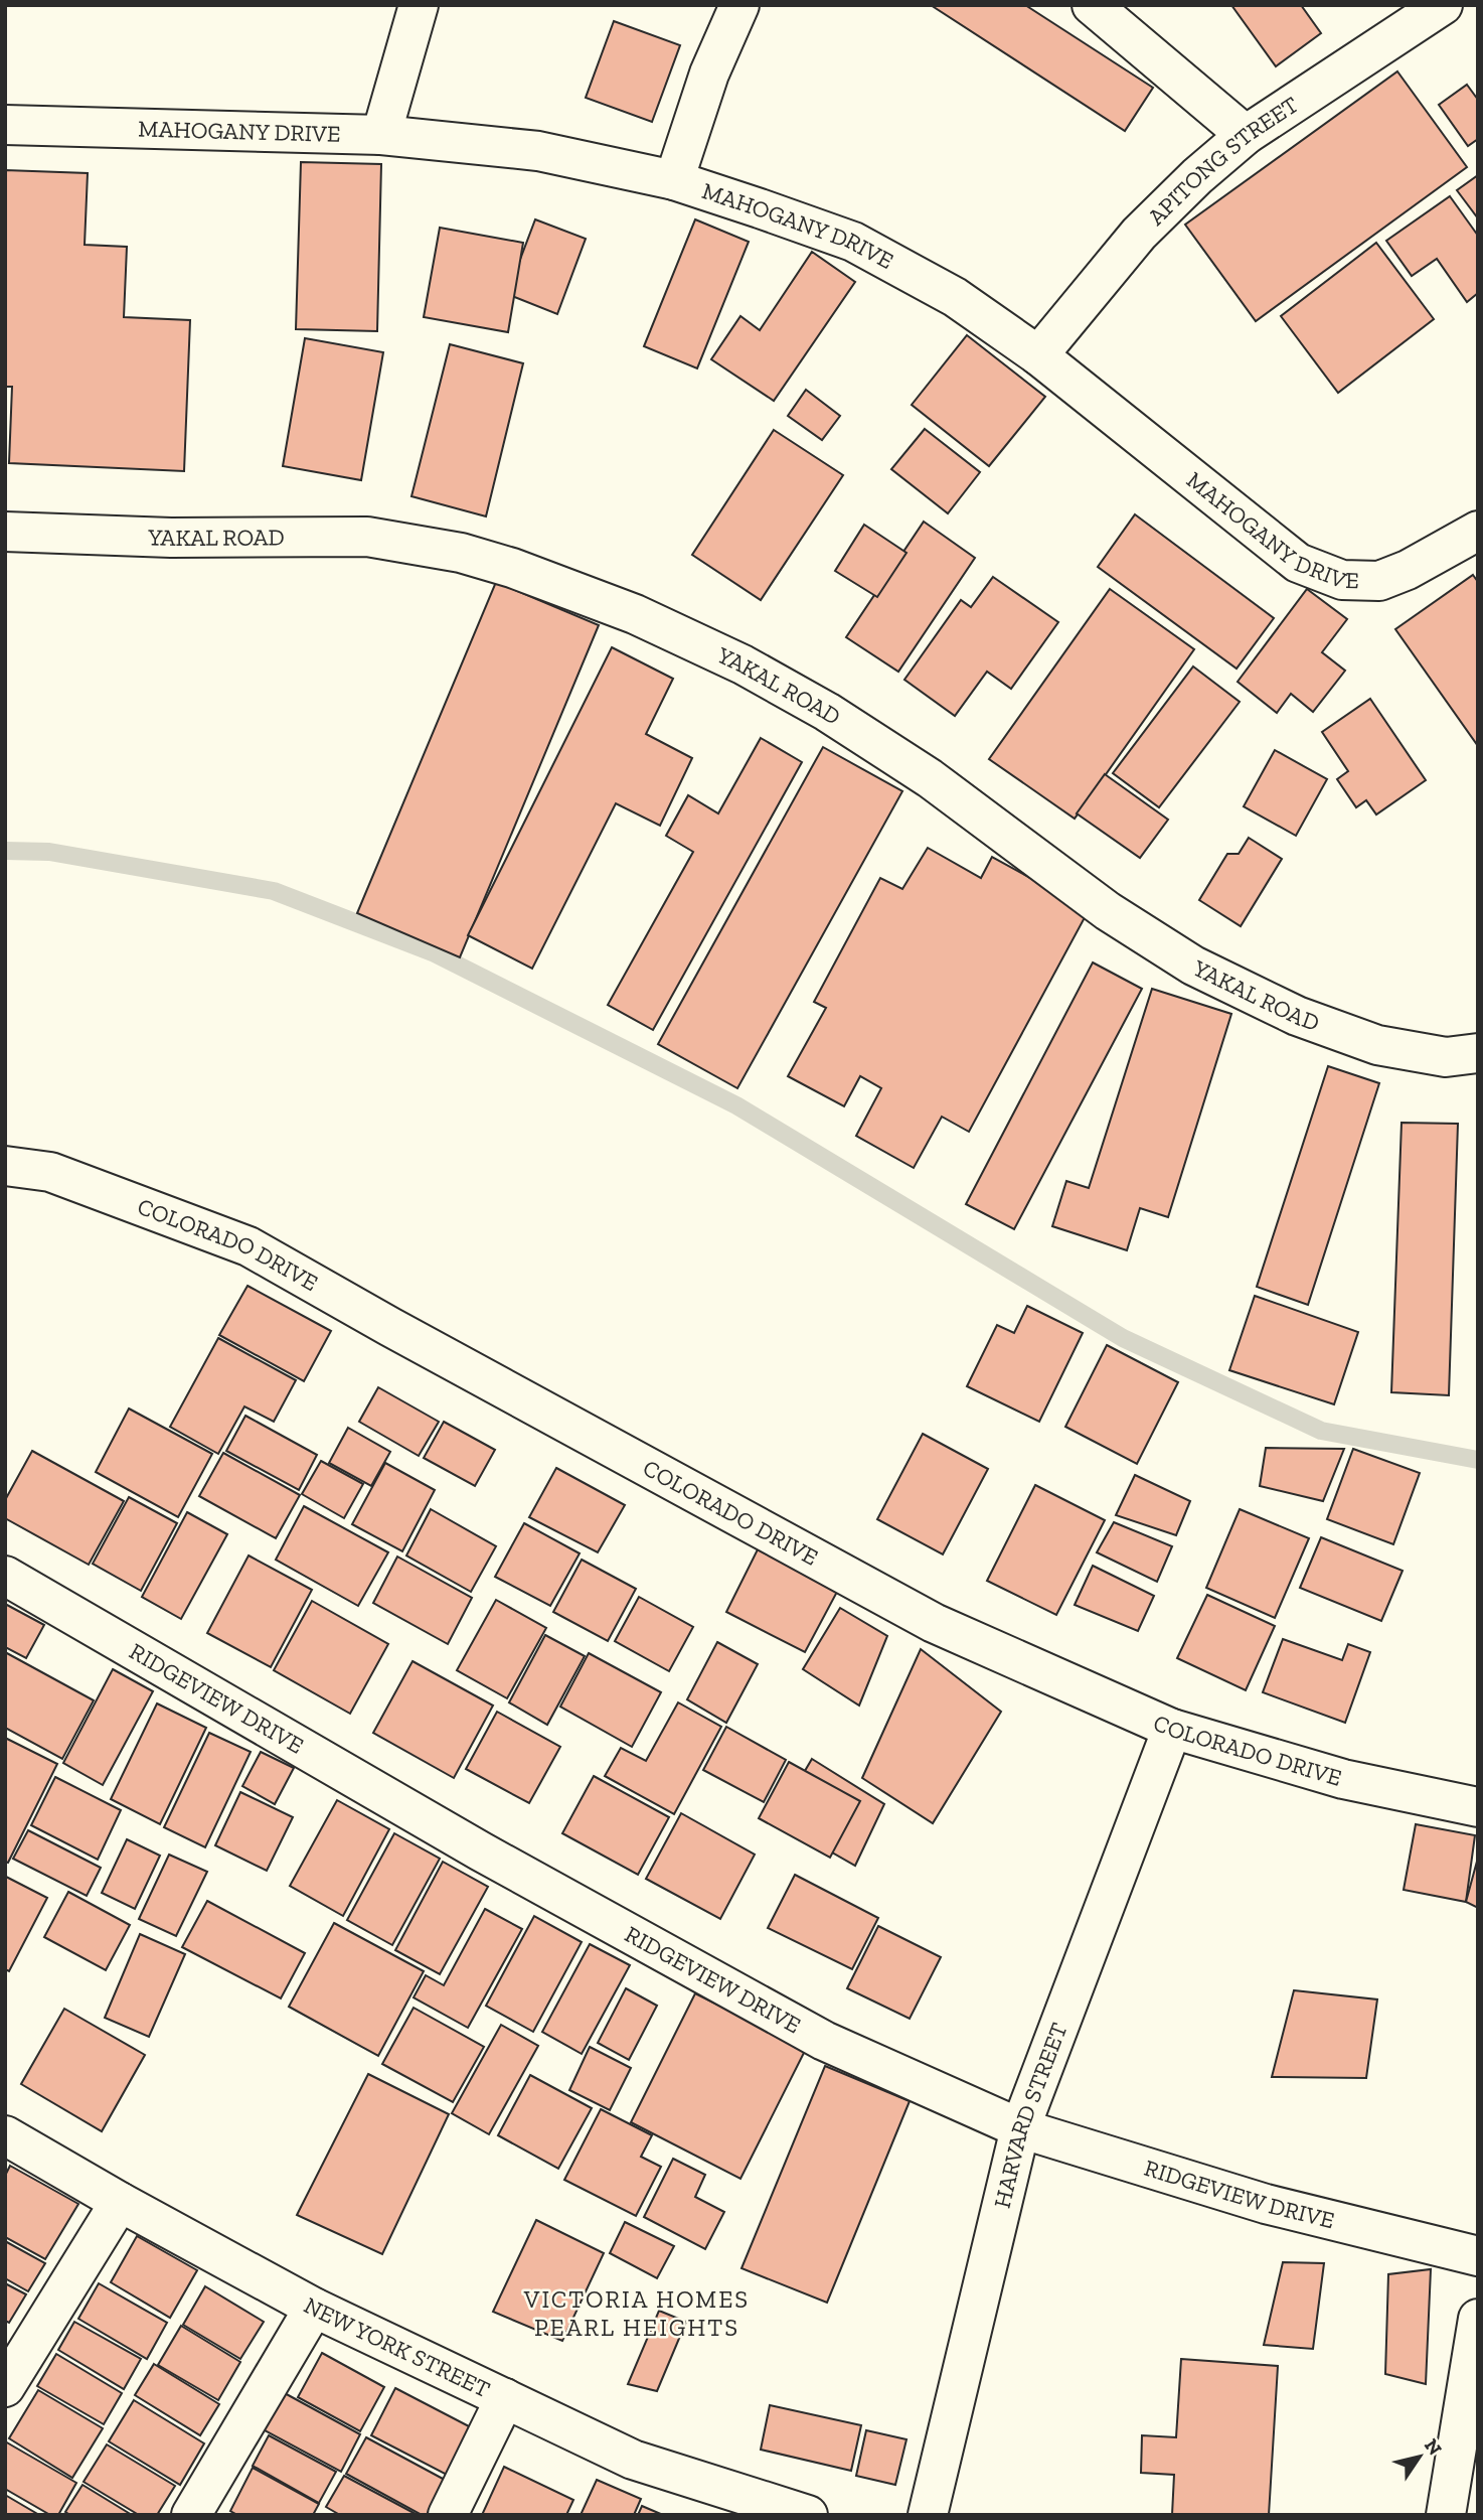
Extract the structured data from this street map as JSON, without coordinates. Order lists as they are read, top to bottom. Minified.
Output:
{"streets":{"street":["MAHOGANY DRIVE","APITONG STREET","YAKAL ROAD","COLORADO DRIVE","RIDGEVIEW DRIVE","HARVARD STREET","NEW YORK STREET"]},"crossings":[["MAHOGANY DRIVE","APITONG STREET"],["COLORADO DRIVE","HARVARD STREET"],["RIDGEVIEW DRIVE","HARVARD STREET"]],"districts":["VICTORIA HOMES PEARL HEIGHTS"],"north":"top right"}
